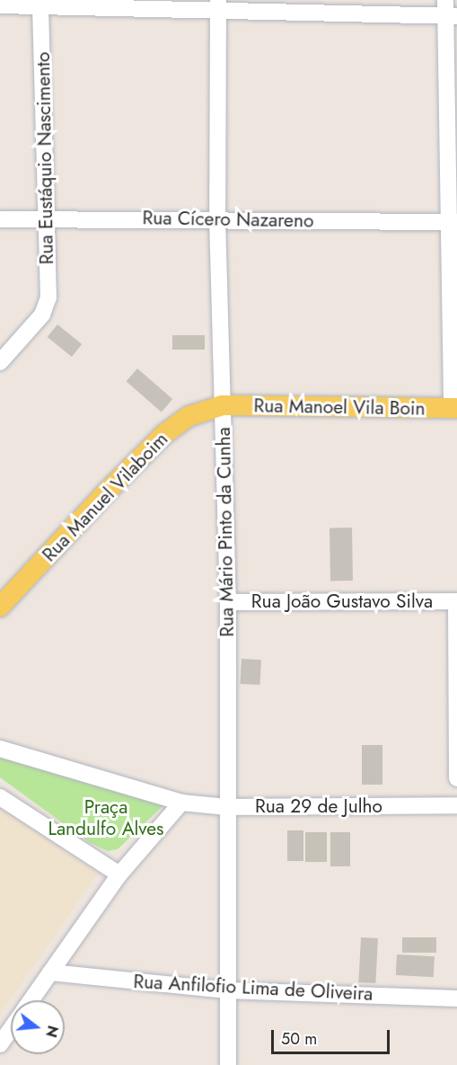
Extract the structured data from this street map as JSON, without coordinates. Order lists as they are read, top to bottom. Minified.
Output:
{"streets":{"main road":["Rua Manoel Vila Boin","Rua Manuel Vilaboim"],"street":["Rua Eustáquio Nascimento","Rua Cícero Nazareno","Rua Mário Pinto da Cunha","Rua João Gustavo Silva","Rua 29 de Julho","Rua Anfilofio Lima de Oliveira"]},"crossings":[["Rua Eustáquio Nascimento","Rua Cícero Nazareno"],["Rua Cícero Nazareno","Rua Mário Pinto da Cunha"],["Rua Manoel Vila Boin","Rua Manuel Vilaboim"],["Rua Manoel Vila Boin","Rua Mário Pinto da Cunha"],["Rua Manuel Vilaboim","Rua Mário Pinto da Cunha"],["Rua Mário Pinto da Cunha","Rua João Gustavo Silva"],["Rua Mário Pinto da Cunha","Rua 29 de Julho"],["Rua Mário Pinto da Cunha","Rua Anfilofio Lima de Oliveira"]],"parks":["Praça Landulfo Alves"],"scale_bar":"50 m","north":"right"}
